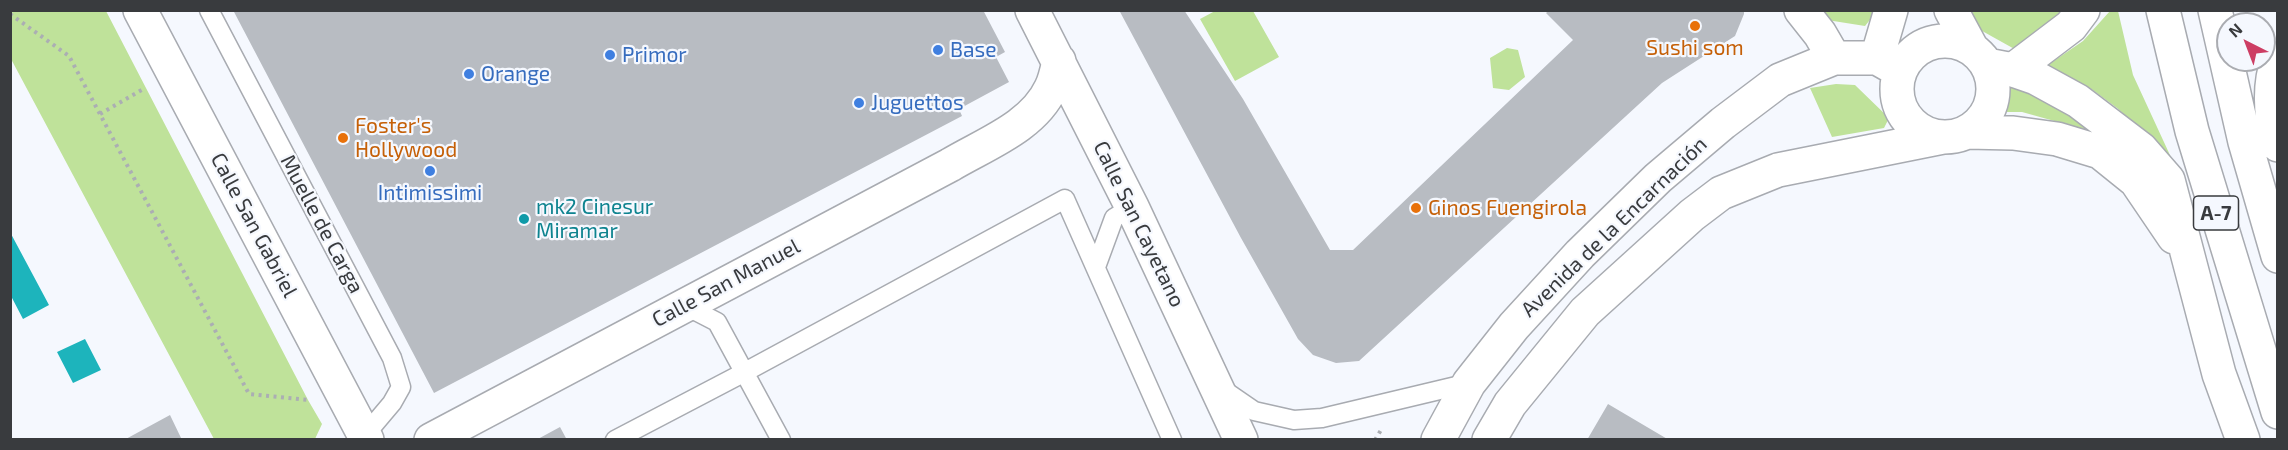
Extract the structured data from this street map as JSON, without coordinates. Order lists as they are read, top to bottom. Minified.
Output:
{"streets":{"main road":["A-7","Calle San Cayetano","Calle San Gabriel","Avenida de la Encarnación","Calle San Manuel"],"lane":["Muelle de Carga"]},"crossings":[["Muelle de Carga","Calle San Gabriel"],["Calle San Cayetano","Calle San Manuel"]],"places":["Sushi som","Base","Primor","Orange","Juguettos","Foster's Hollywood","Intimissimi","Ginos Fuengirola","mk2 Cinesur Miramar"],"north":"top left"}
